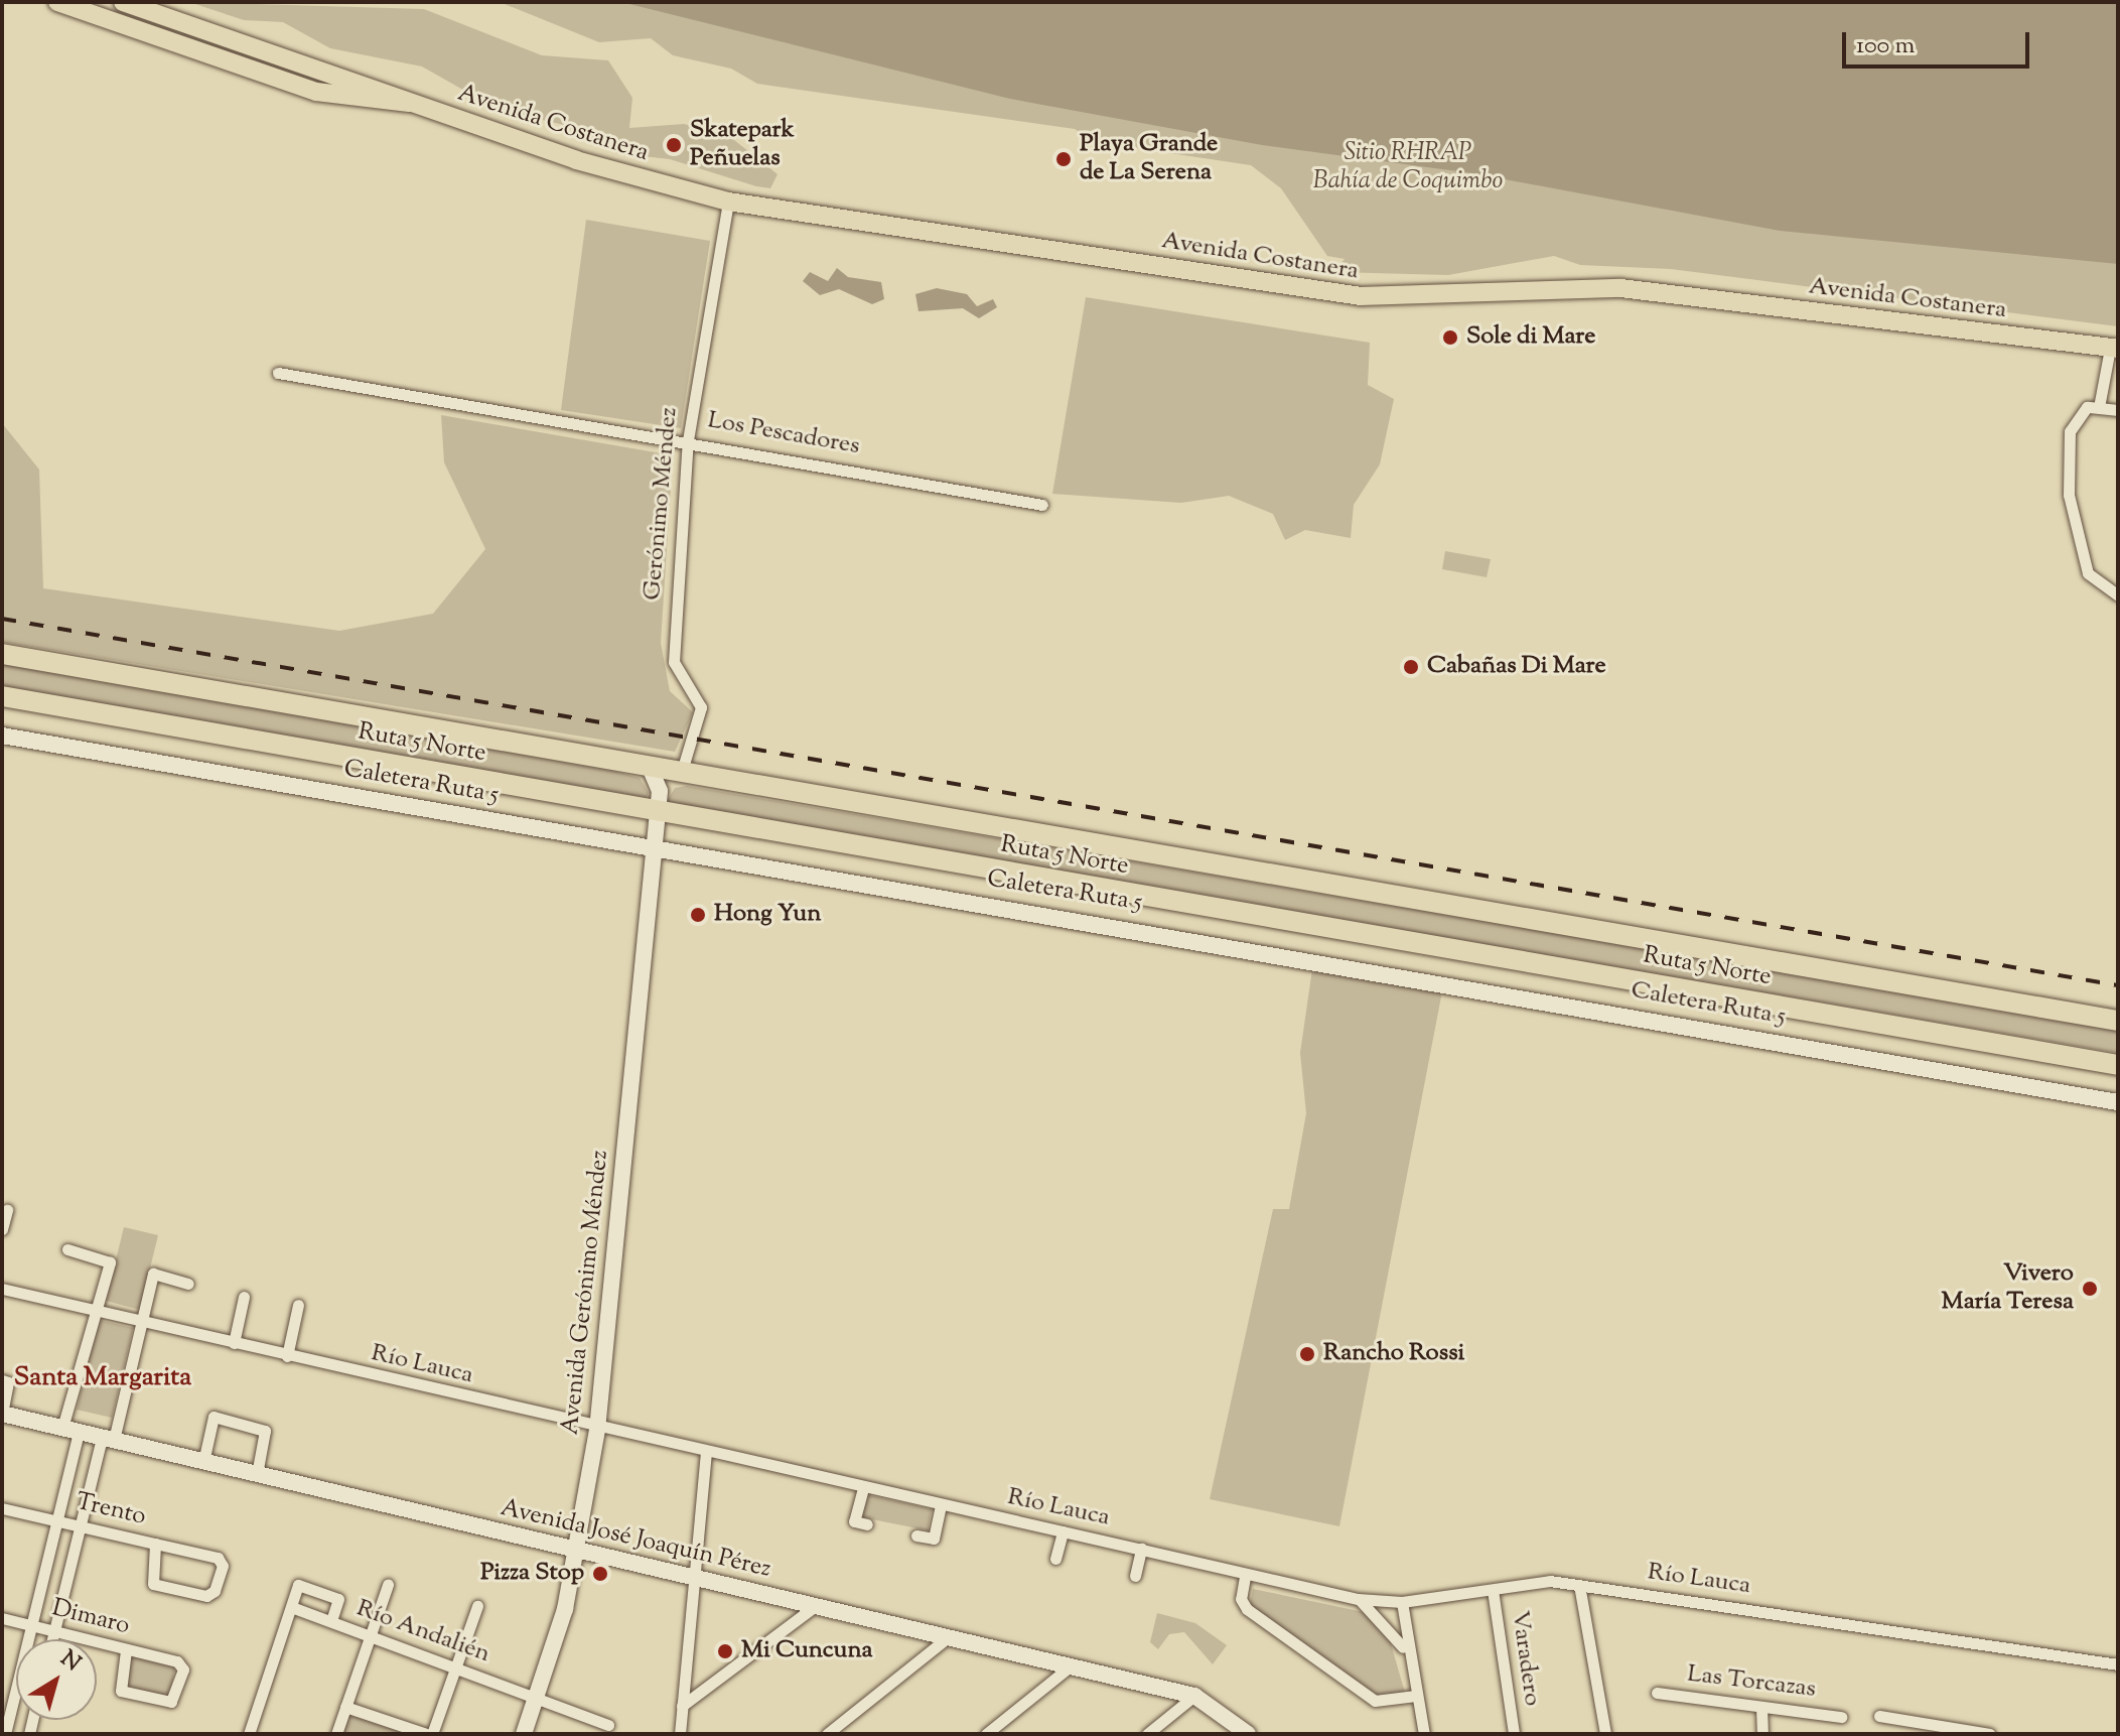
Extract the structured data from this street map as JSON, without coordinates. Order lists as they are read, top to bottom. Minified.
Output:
{"streets":{"highway":["Ruta 5 Norte"],"main road":["Avenida Costanera"],"street":["Los Pescadores","Gerónimo Méndez","Caletera Ruta 5","Avenida Gerónimo Méndez","Río Lauca","Trento","Avenida José Joaquín Pérez","Dimaro","Río Andalién","Varadero","Las Torcazas"]},"crossings":[["Avenida Costanera","Gerónimo Méndez"],["Los Pescadores","Gerónimo Méndez"],["Gerónimo Méndez","Ruta 5 Norte"],["Caletera Ruta 5","Avenida Gerónimo Méndez"],["Avenida Gerónimo Méndez","Río Lauca"],["Avenida Gerónimo Méndez","Avenida José Joaquín Pérez"],["Avenida Gerónimo Méndez","Río Andalién"],["Río Lauca","Varadero"]],"districts":["Santa Margarita"],"parks":["Sitio RHRAP Bahía de Coquimbo"],"places":["Skatepark Peñuelas","Playa Grande de La Serena","Sole di Mare","Cabañas Di Mare","Hong Yun","Vivero María Teresa","Rancho Rossi","Pizza Stop","Mi Cuncuna"],"scale_bar":"100 m","north":"top right"}
